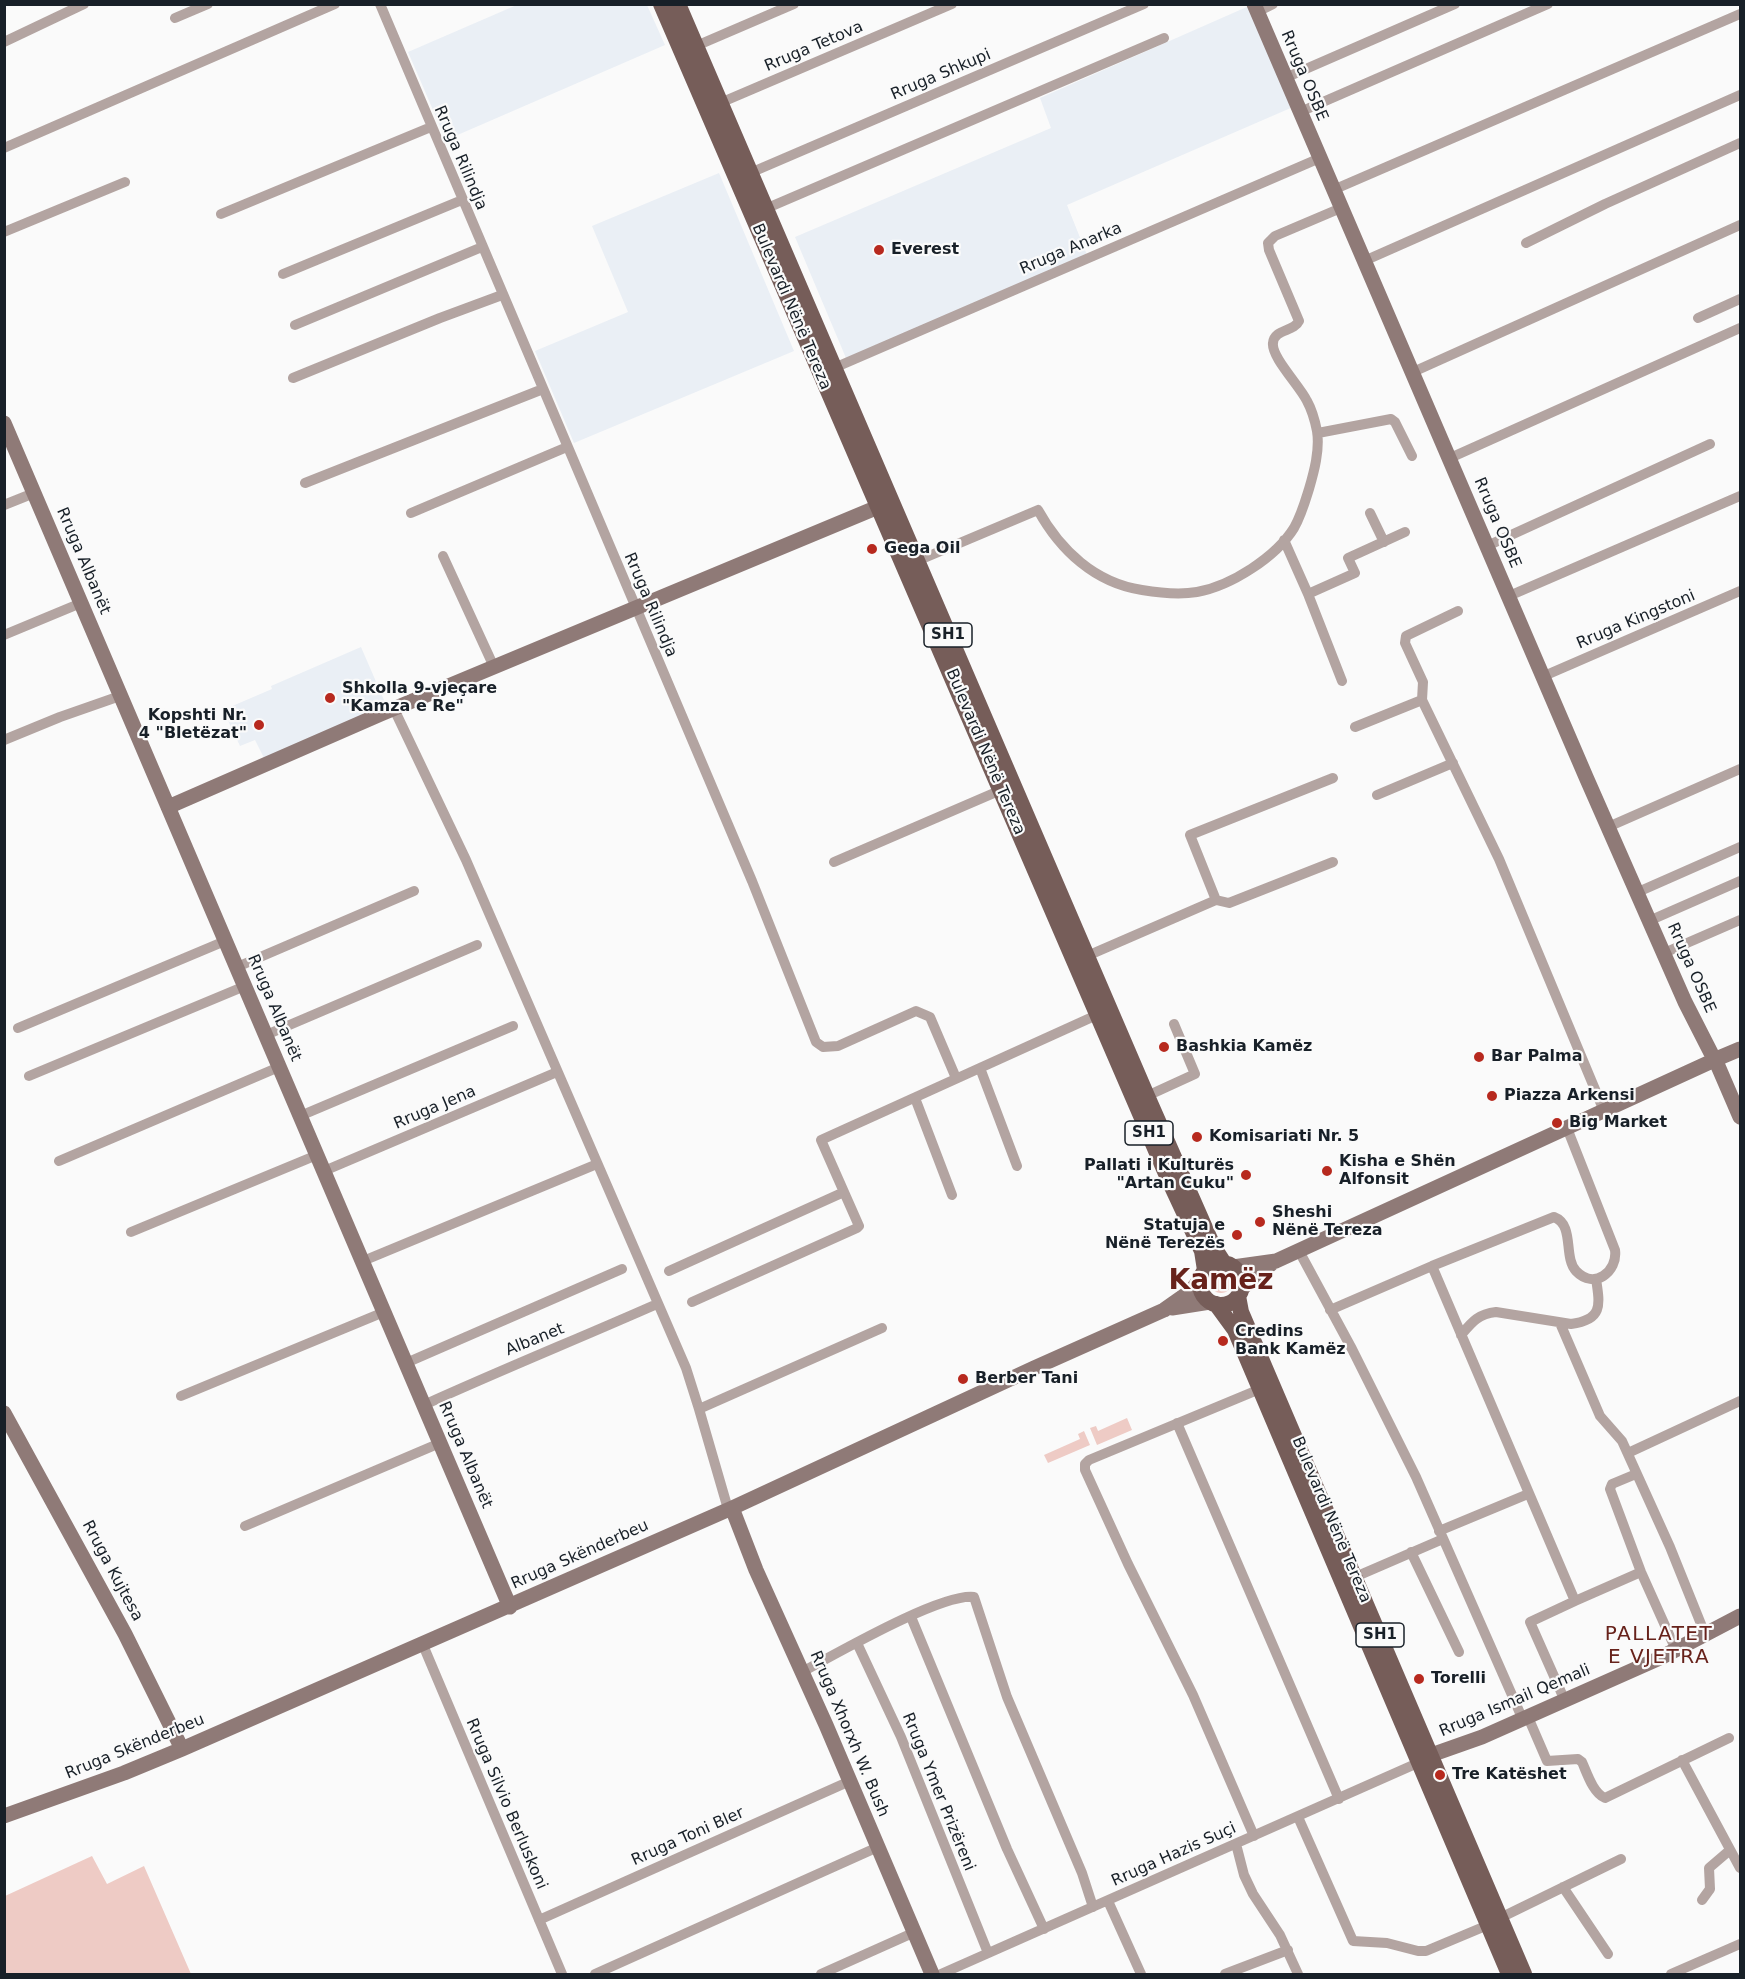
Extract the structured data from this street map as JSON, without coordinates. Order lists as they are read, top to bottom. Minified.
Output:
{"streets":{"main road":["Bulevardi Nënë Tereza","SH1"],"street":["Rruga Tetova","Rruga Shkupi","Rruga OSBE","Rruga Rilindja","Rruga Anarka","Rruga Albanët","Rruga Kingstoni","Rruga Jena","Albanet","Rruga Skënderbeu","Rruga Kujtesa","Rruga Ismail Qemali","Rruga Xhorxh W. Bush","Rruga Ymer Prizëreni","Rruga Silvio Berluskoni","Rruga Toni Bler","Rruga Hazis Suçi"]},"crossings":[["Rruga Tetova","Bulevardi Nënë Tereza"],["Rruga Shkupi","Bulevardi Nënë Tereza"],["Rruga OSBE","Rruga Anarka"],["Rruga OSBE","Rruga Kingstoni"],["Rruga Anarka","Bulevardi Nënë Tereza"],["Bulevardi Nënë Tereza","Rruga Skënderbeu"],["Bulevardi Nënë Tereza","Rruga Ismail Qemali"],["Bulevardi Nënë Tereza","Rruga Hazis Suçi"],["Rruga Albanët","Rruga Jena"],["Rruga Albanët","Albanet"],["Rruga Albanët","Rruga Skënderbeu"],["Rruga Skënderbeu","Rruga Kujtesa"],["Rruga Skënderbeu","Rruga Xhorxh W. Bush"],["Rruga Skënderbeu","Rruga Silvio Berluskoni"],["Rruga Ismail Qemali","Rruga Hazis Suçi"],["Rruga Xhorxh W. Bush","Rruga Toni Bler"],["Rruga Ymer Prizëreni","Rruga Hazis Suçi"],["Rruga Silvio Berluskoni","Rruga Toni Bler"]],"districts":["Kamëz","PALLATET E VJETRA"],"places":["Everest","Gega Oil","Shkolla 9-vjeçare \"Kamza e Re\"","Kopshti Nr. 4 \"Bletëzat\"","Bashkia Kamëz","Bar Palma","Piazza Arkensi","Big Market","Komisariati Nr. 5","Kisha e Shën Alfonsit","Pallati i Kulturës \"Artan Cuku\"","Sheshi Nënë Tereza","Statuja e Nënë Terezës","Credins Bank Kamëz","Berber Tani","Torelli","Tre Katëshet"]}
